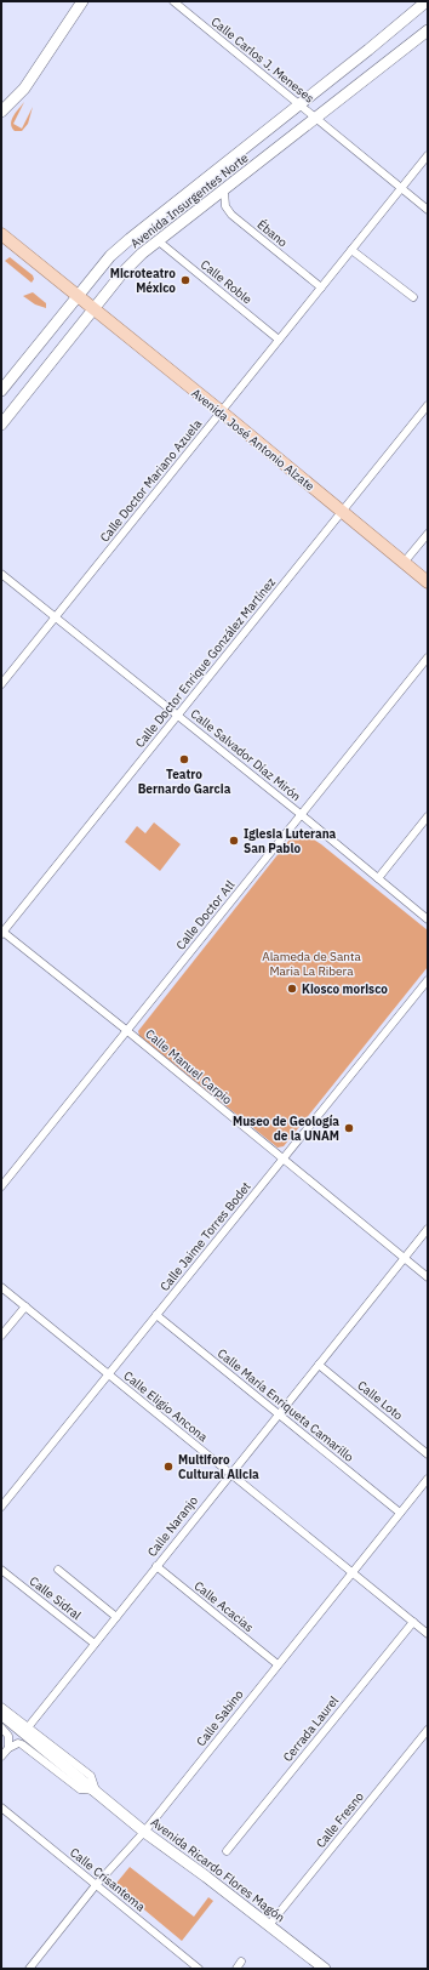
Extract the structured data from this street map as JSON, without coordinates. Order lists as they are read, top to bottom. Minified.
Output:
{"streets":{"main road":["Avenida Insurgentes Norte","Avenida José Antonio Alzate","Avenida Ricardo Flores Magón"],"street":["Calle Carlos J. Meneses","Ébano","Calle Roble","Calle Doctor Mariano Azuela","Calle Doctor Enrique González Martínez","Calle Salvador Díaz Mirón","Calle Doctor Atl","Calle Manuel Carpio","Calle Jaime Torres Bodet","Calle Loto","Calle María Enriqueta Camarillo","Calle Eligio Ancona","Calle Naranjo","Calle Sidral","Calle Acacias","Calle Sabino","Cerrada Laurel","Calle Fresno","Calle Crisantema"]},"crossings":[["Calle Carlos J. Meneses","Avenida Insurgentes Norte"],["Calle Carlos J. Meneses","Calle Doctor Mariano Azuela"],["Avenida Insurgentes Norte","Ébano"],["Avenida Insurgentes Norte","Calle Roble"],["Avenida Insurgentes Norte","Avenida José Antonio Alzate"],["Ébano","Calle Doctor Mariano Azuela"],["Calle Roble","Calle Doctor Mariano Azuela"],["Avenida José Antonio Alzate","Calle Doctor Mariano Azuela"],["Avenida José Antonio Alzate","Calle Doctor Enrique González Martínez"],["Calle Doctor Mariano Azuela","Calle Salvador Díaz Mirón"],["Calle Doctor Enrique González Martínez","Calle Salvador Díaz Mirón"],["Calle Doctor Enrique González Martínez","Calle Manuel Carpio"],["Calle Salvador Díaz Mirón","Calle Doctor Atl"],["Calle Doctor Atl","Calle Manuel Carpio"],["Calle Manuel Carpio","Calle Jaime Torres Bodet"],["Calle Manuel Carpio","Calle Naranjo"],["Calle Jaime Torres Bodet","Calle María Enriqueta Camarillo"],["Calle Jaime Torres Bodet","Calle Eligio Ancona"],["Calle Loto","Calle Naranjo"],["Calle María Enriqueta Camarillo","Calle Naranjo"],["Calle María Enriqueta Camarillo","Calle Sabino"],["Calle Eligio Ancona","Calle Naranjo"],["Calle Eligio Ancona","Calle Sabino"],["Calle Eligio Ancona","Cerrada Laurel"],["Calle Naranjo","Calle Sidral"],["Calle Naranjo","Calle Acacias"],["Calle Naranjo","Avenida Ricardo Flores Magón"],["Calle Acacias","Calle Sabino"],["Calle Sabino","Avenida Ricardo Flores Magón"],["Calle Sabino","Calle Crisantema"],["Calle Fresno","Avenida Ricardo Flores Magón"]],"parks":["Alameda de Santa Maria La Ribera"],"places":["Microteatro México","Teatro Bernardo Garcia","Iglesia Luterana San Pablo","Kiosco morisco","Museo de Geología de la UNAM","Multiforo Cultural Alicia"]}
